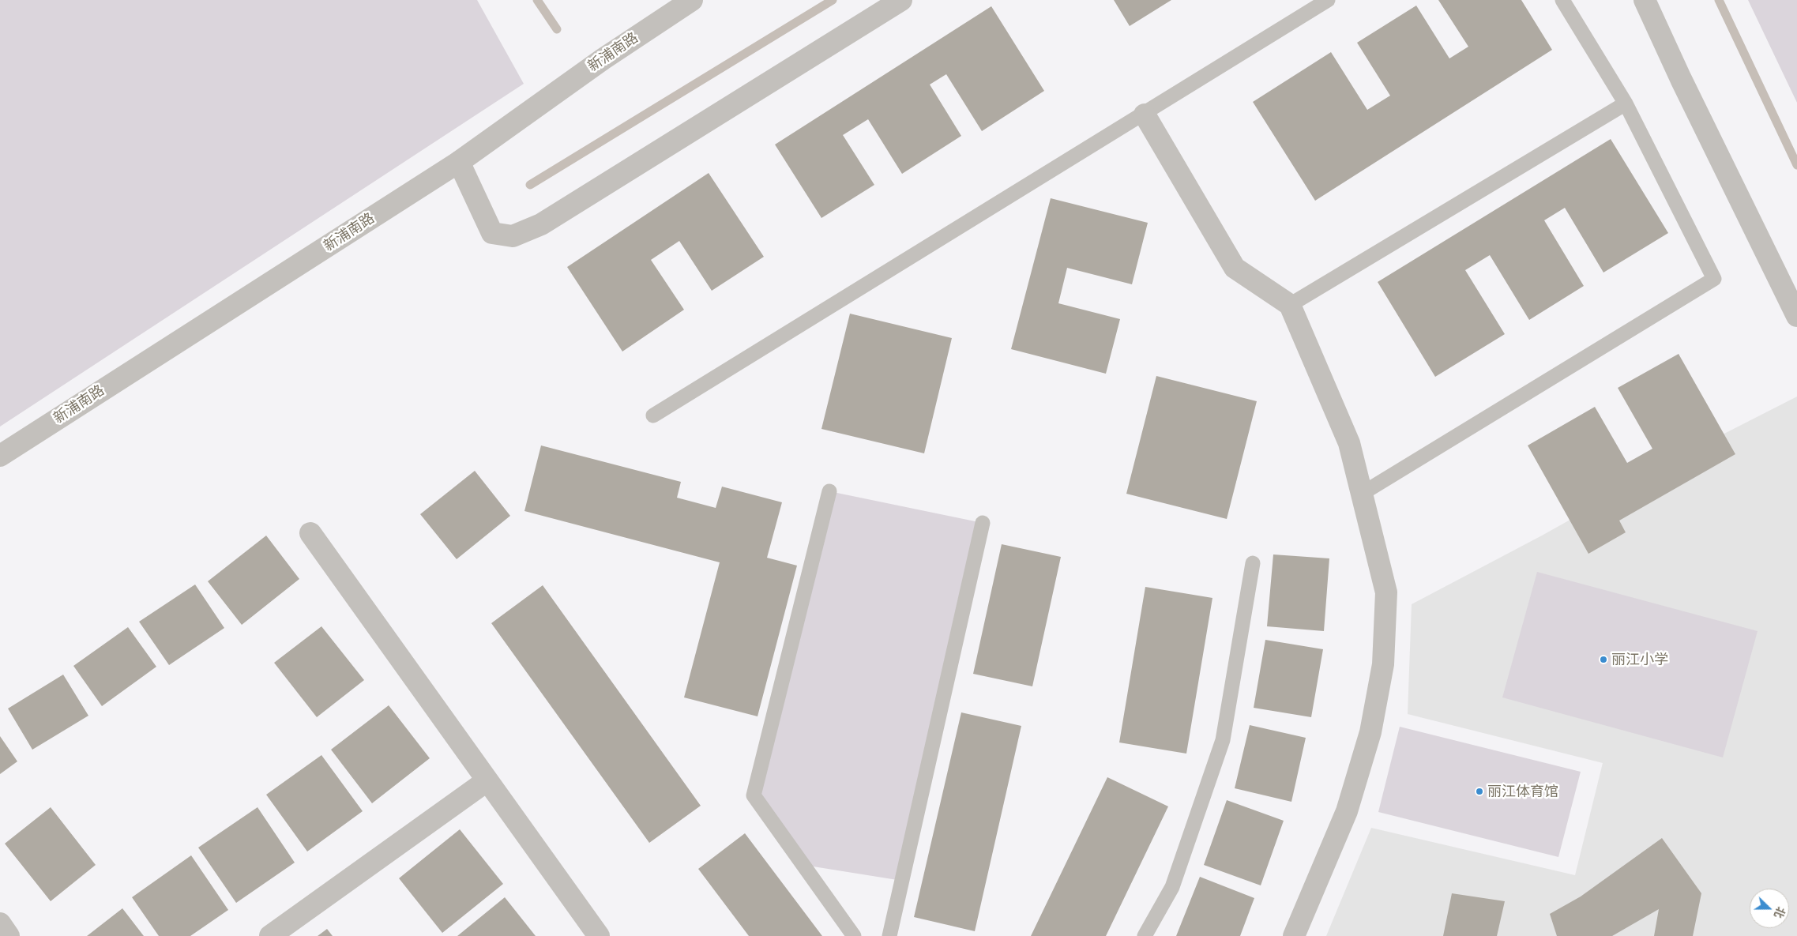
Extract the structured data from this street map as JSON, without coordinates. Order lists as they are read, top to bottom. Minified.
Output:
{"streets":{"street":["新浦南路"]},"places":["丽江小学","丽江体育馆"],"north":"right"}
